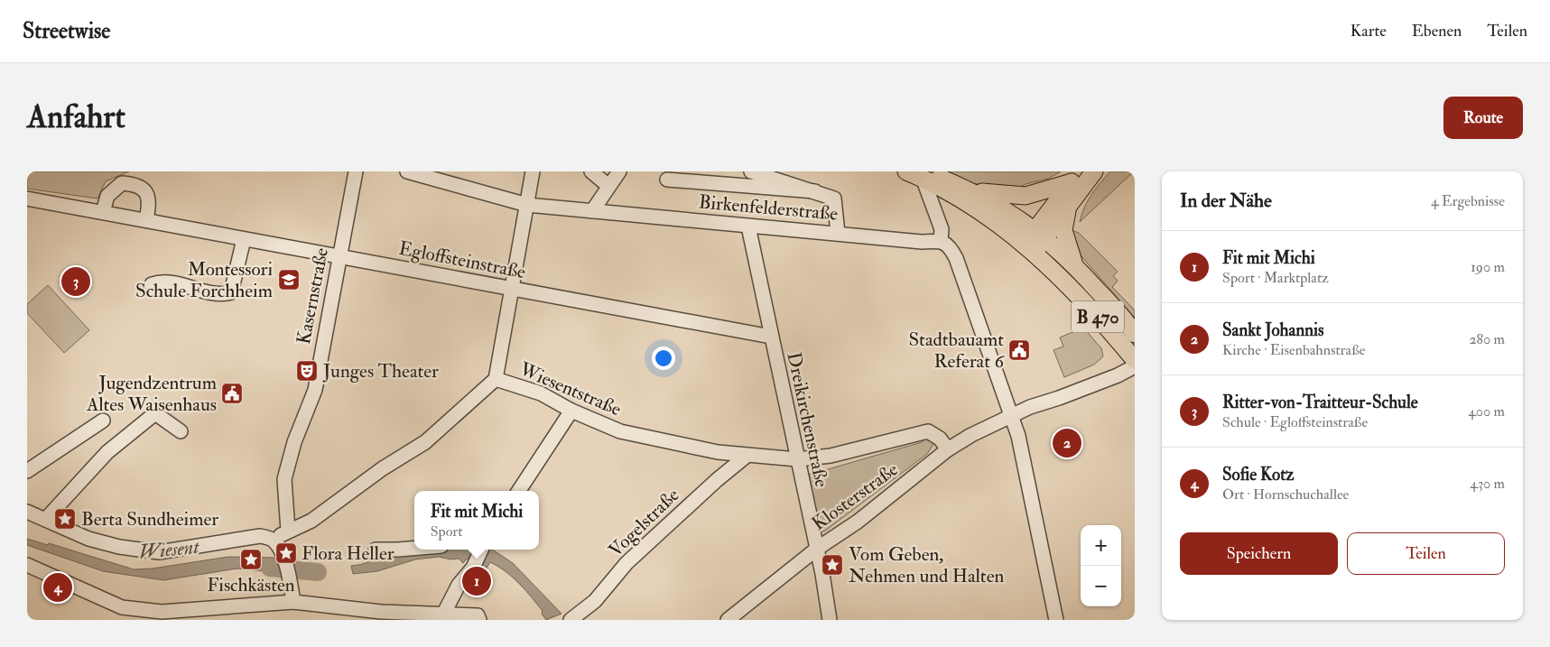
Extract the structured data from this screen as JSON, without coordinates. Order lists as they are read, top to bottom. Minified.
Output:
{"streets":{"main road":["B 470"],"street":["Birkenfelderstraße","Egloffsteinstraße","Kasernstraße","Wiesentstraße","Dreikirchenstraße","Klosterstraße","Vogelstraße"]},"crossings":[["Birkenfelderstraße","Dreikirchenstraße"],["Egloffsteinstraße","Kasernstraße"],["Egloffsteinstraße","Dreikirchenstraße"],["Kasernstraße","Wiesentstraße"],["Wiesentstraße","Dreikirchenstraße"],["Wiesentstraße","Klosterstraße"],["Wiesentstraße","Vogelstraße"],["Dreikirchenstraße","Klosterstraße"]],"water":["Wiesent"],"places":{"school or university":["Montessori Schule Forchheim"],"public building":["Stadtbauamt Referat 6","Jugendzentrum Altes Waisenhaus"],"theatre":["Junges Theater"],"place":["Berta Sundheimer","Flora Heller","Fischkästen","Vom Geben, Nehmen und Halten"]},"page":{"header":"Streetwise","nav":["Karte","Ebenen","Teilen"],"buttons":["Route",["Speichern","Teilen"]],"title":"Anfahrt","heading":["In der Nähe","4 Ergebnisse"],"list":[{"mark":"1","name":"Fit mit Michi","note":"Sport · Marktplatz","value":"190 m"},{"mark":"2","name":"Sankt Johannis","note":"Kirche · Eisenbahnstraße","value":"280 m"},{"mark":"3","name":"Ritter-von-Traitteur-Schule","note":"Schule · Egloffsteinstraße","value":"400 m"},{"mark":"4","name":"Sofie Kotz","note":"Ort · Hornschuchallee","value":"430 m"}],"pins":["3","2","1","4"],"popup":["Fit mit Michi","Sport"],"map_buttons":["+","−"]}}
